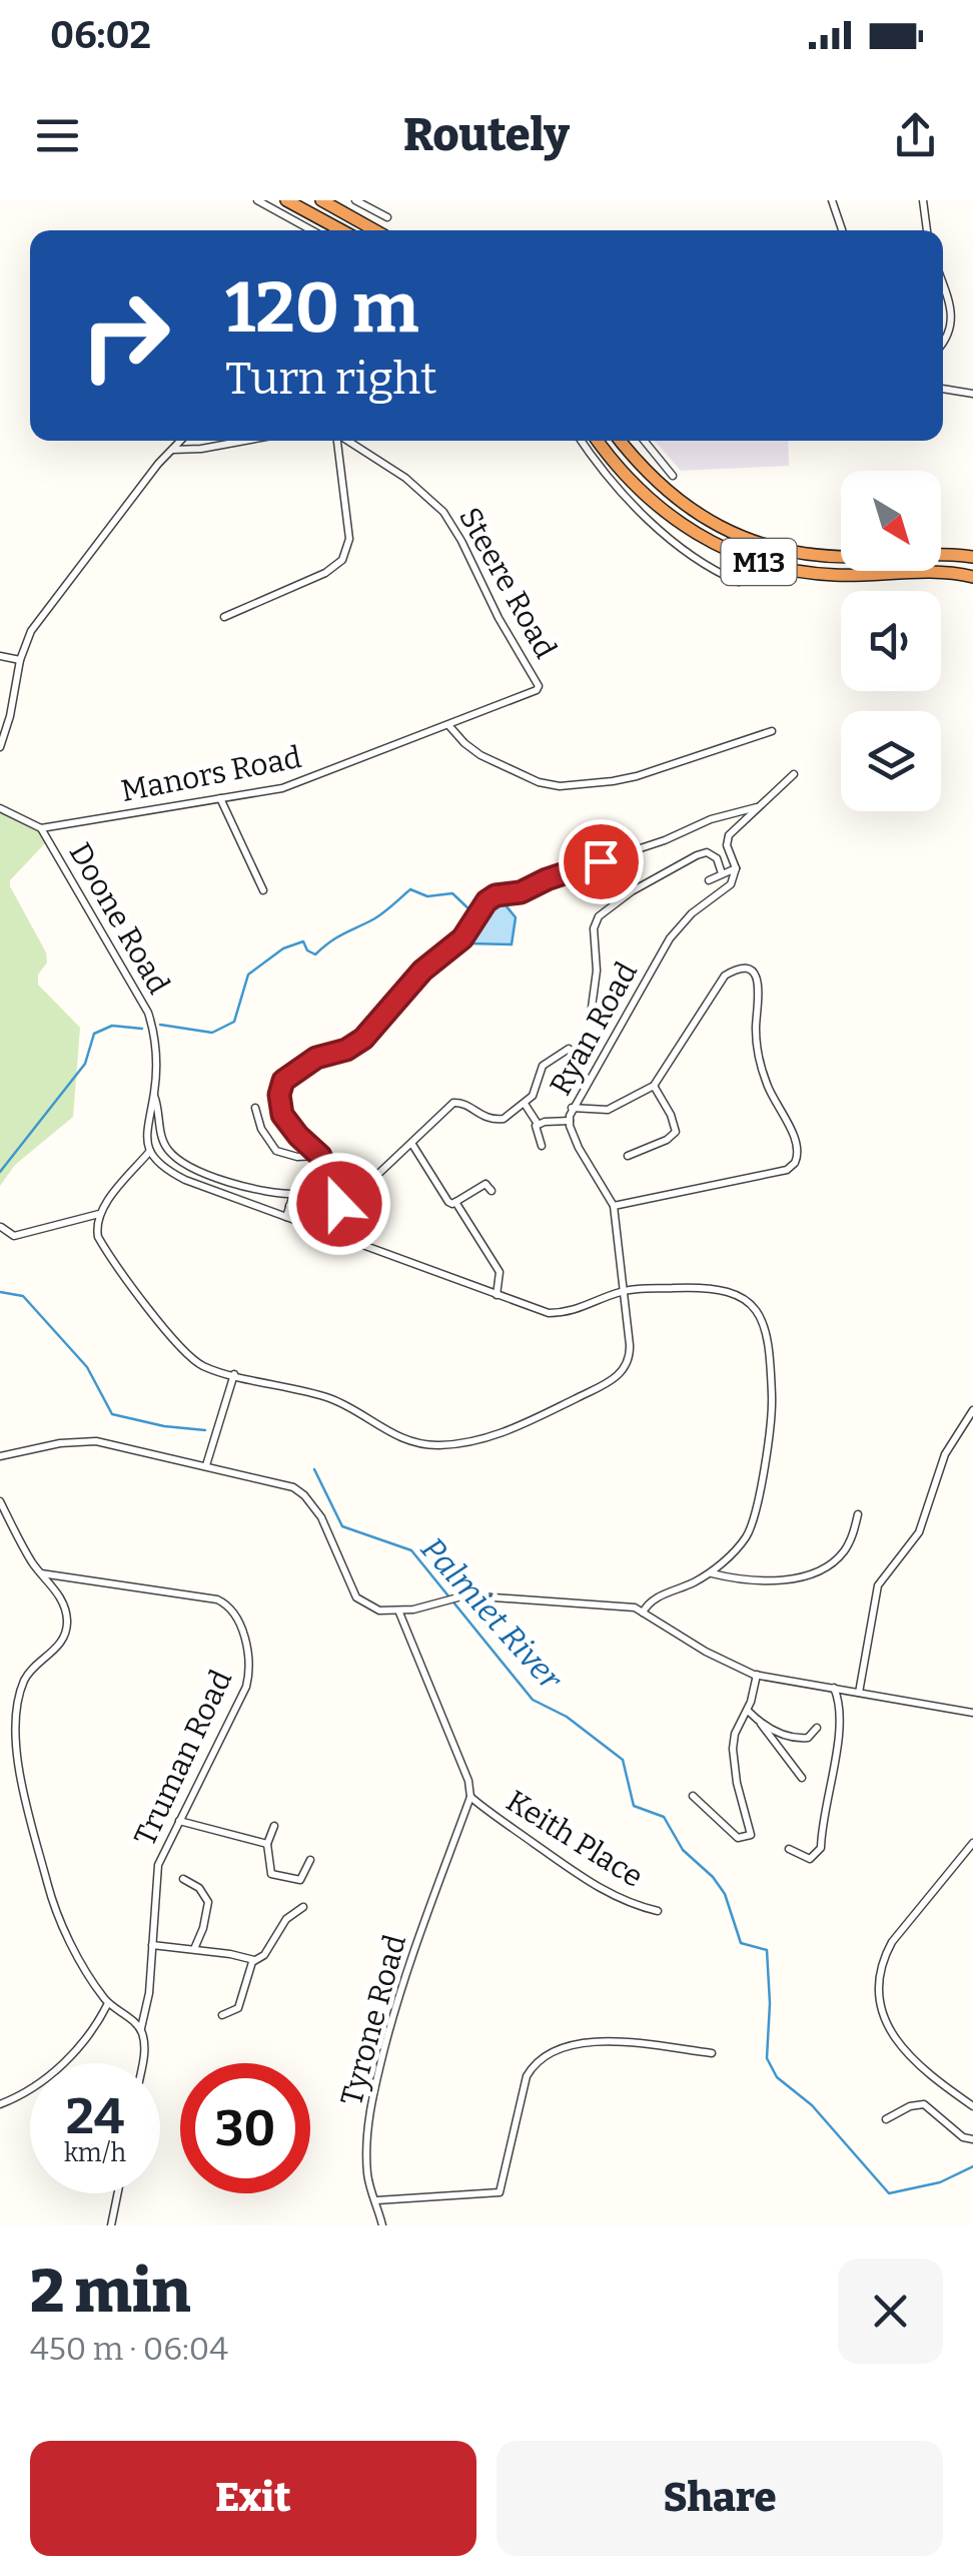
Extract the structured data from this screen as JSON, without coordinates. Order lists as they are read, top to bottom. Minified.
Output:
{"streets":{"highway":["M13"],"street":["Steere Road","Manors Road","Doone Road","Ryan Road","Truman Road","Keith Place","Tyrone Road"]},"crossings":[["Steere Road","Manors Road"],["Manors Road","Doone Road"],["Keith Place","Tyrone Road"]],"water":["Palmiet River"],"north":"bottom right","page":{"status":"06:02","header":"Routely","turn":["120 m","Turn right"],"speed":"24 km/h","limit":"30","heading":["2 min","450 m · 06:04"],"buttons":["Exit","Share"]}}
